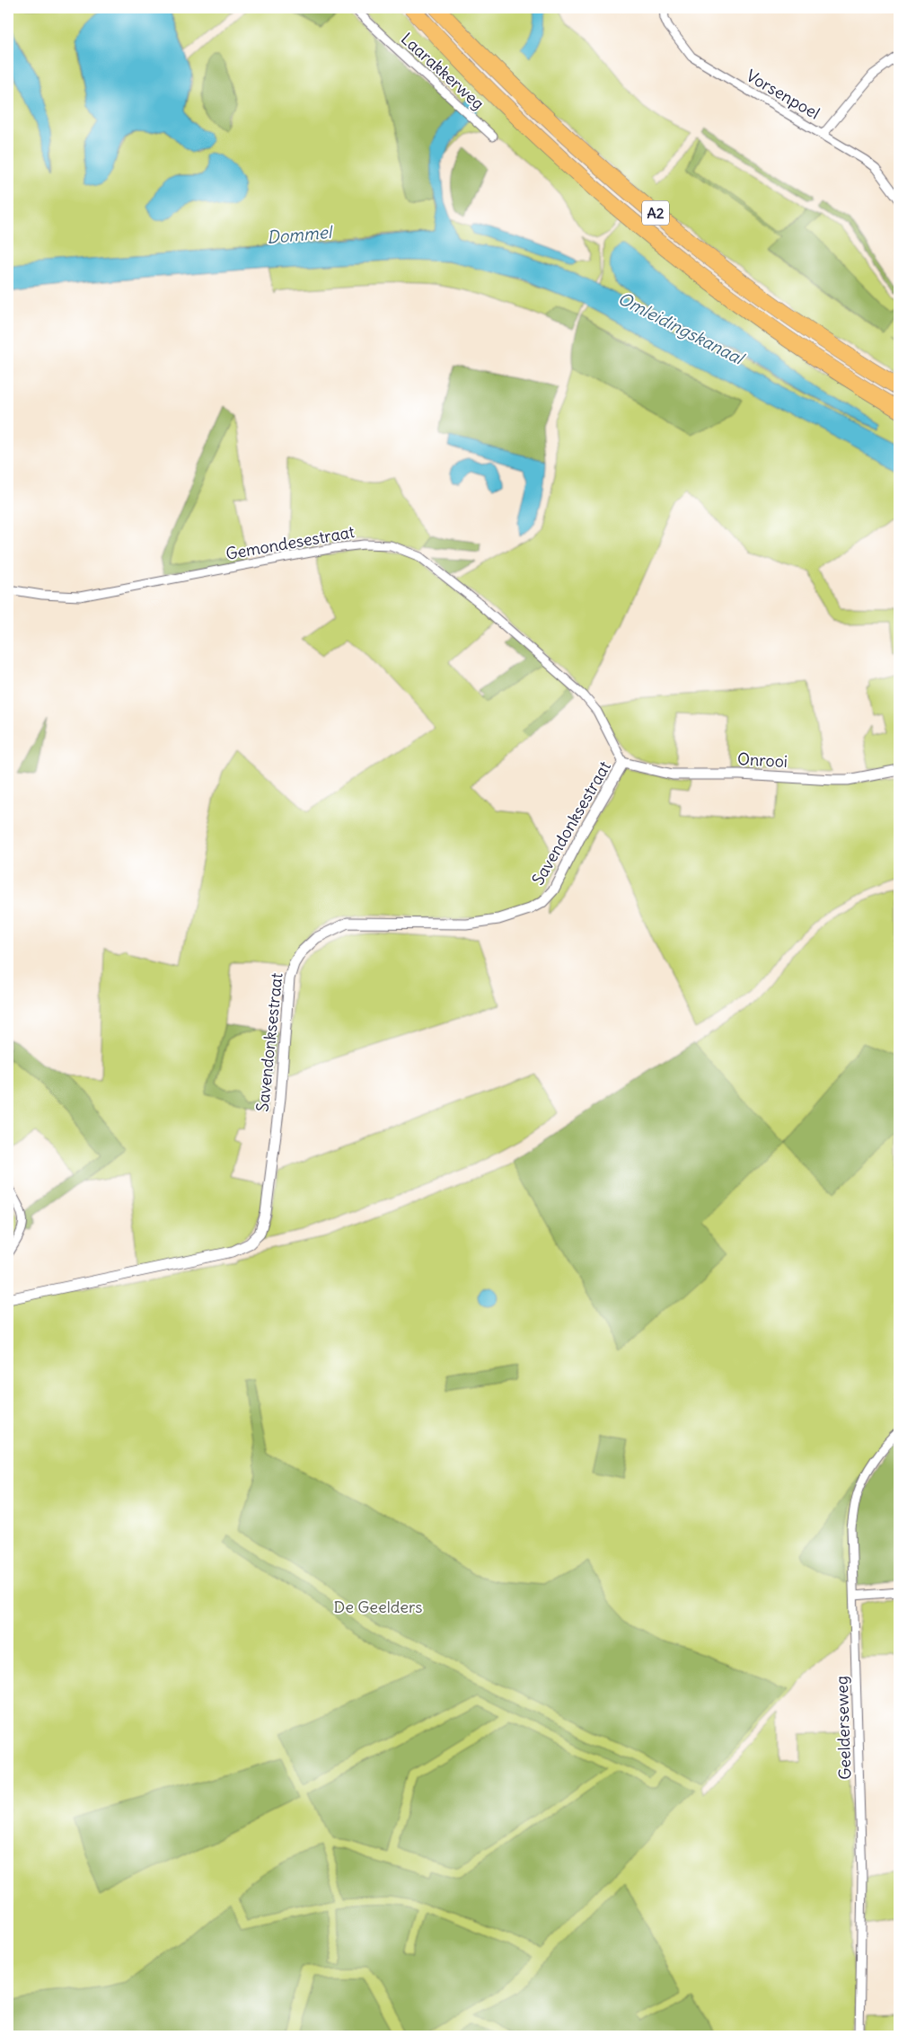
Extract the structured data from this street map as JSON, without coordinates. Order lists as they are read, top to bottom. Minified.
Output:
{"streets":{"highway":["A2"],"street":["Laarakkerweg","Vorsenpoel","Gemondesestraat","Onrooi","Savendonksestraat","Geelderseweg"]},"crossings":[["Gemondesestraat","Onrooi"],["Gemondesestraat","Savendonksestraat"],["Onrooi","Savendonksestraat"]],"water":["Dommel","Omleidingskanaal"],"parks":["De Geelders"]}
